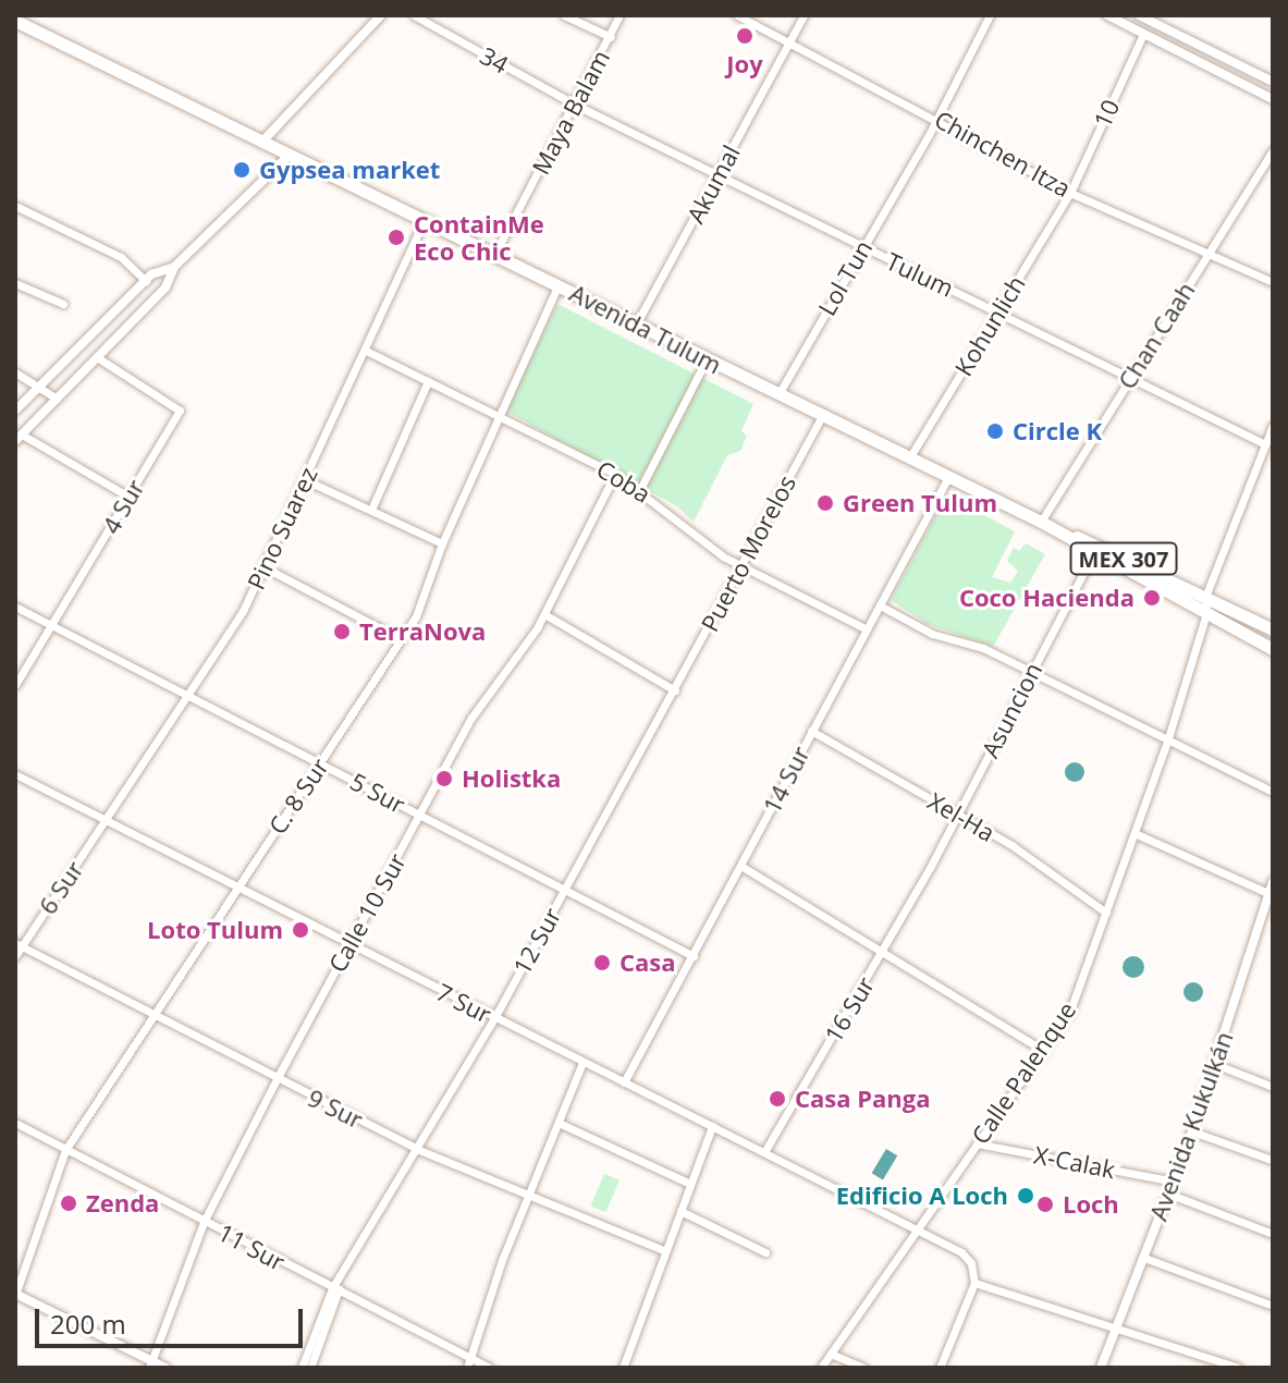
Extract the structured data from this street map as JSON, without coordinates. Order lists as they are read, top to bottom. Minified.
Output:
{"streets":{"main road":["Avenida Tulum","MEX 307"],"street":["34","Maya Balam","10","Chinchen Itza","Akumal","Tulum","Lol Tun","Kohunlich","Chan Caah","Coba","4 Sur","Pino Suarez","Puerto Morelos","Asuncion","14 Sur","5 Sur","C. 8 Sur","Xel-Ha","6 Sur","Calle 10 Sur","12 Sur","7 Sur","16 Sur","Calle Palenque","9 Sur","Avenida Kukulkán","X-Calak","11 Sur"]},"crossings":[["34","Maya Balam"],["34","Tulum"],["Maya Balam","Tulum"],["Maya Balam","Avenida Tulum"],["10","Chinchen Itza"],["10","Kohunlich"],["Chinchen Itza","Akumal"],["Chinchen Itza","Lol Tun"],["Chinchen Itza","Kohunlich"],["Chinchen Itza","Chan Caah"],["Akumal","Tulum"],["Akumal","Avenida Tulum"],["Tulum","Lol Tun"],["Tulum","Kohunlich"],["Tulum","Chan Caah"],["Lol Tun","Avenida Tulum"],["Kohunlich","Avenida Tulum"],["Avenida Tulum","Chan Caah"],["Avenida Tulum","Pino Suarez"],["Avenida Tulum","Puerto Morelos"],["Avenida Tulum","Asuncion"],["Avenida Tulum","14 Sur"],["Avenida Tulum","C. 8 Sur"],["Avenida Tulum","Calle Palenque"],["Coba","Pino Suarez"],["Coba","Puerto Morelos"],["Coba","14 Sur"],["Coba","C. 8 Sur"],["Coba","Calle 10 Sur"],["4 Sur","5 Sur"],["Pino Suarez","5 Sur"],["Pino Suarez","6 Sur"],["Pino Suarez","7 Sur"],["Puerto Morelos","12 Sur"],["Asuncion","Xel-Ha"],["Asuncion","16 Sur"],["14 Sur","5 Sur"],["14 Sur","Xel-Ha"],["14 Sur","7 Sur"],["5 Sur","C. 8 Sur"],["5 Sur","Calle 10 Sur"],["5 Sur","12 Sur"],["C. 8 Sur","7 Sur"],["C. 8 Sur","9 Sur"],["C. 8 Sur","11 Sur"],["Xel-Ha","Calle Palenque"],["6 Sur","7 Sur"],["6 Sur","9 Sur"],["Calle 10 Sur","7 Sur"],["Calle 10 Sur","9 Sur"],["Calle 10 Sur","11 Sur"],["12 Sur","7 Sur"],["12 Sur","9 Sur"],["12 Sur","11 Sur"],["7 Sur","16 Sur"],["7 Sur","Calle Palenque"],["Calle Palenque","X-Calak"],["Avenida Kukulkán","X-Calak"]],"places":["Joy","Gypsea market","ContainMe Eco Chic","Circle K","Green Tulum","Coco Hacienda","TerraNova","Holistka","Loto Tulum","Casa","Casa Panga","Edificio A Loch","Zenda","Loch"],"scale_bar":"200 m"}
